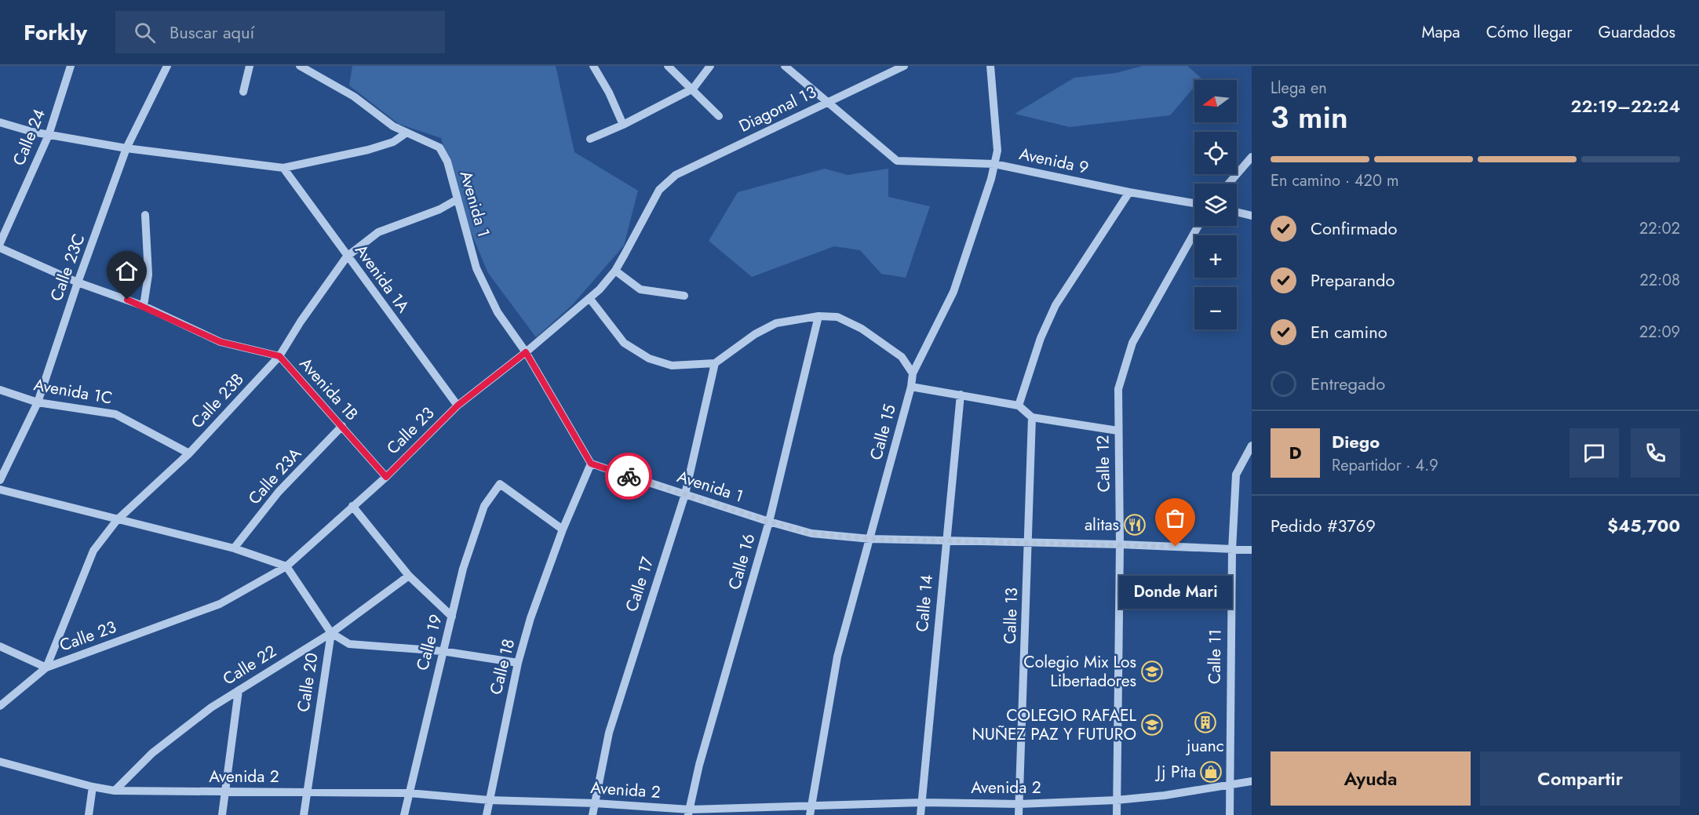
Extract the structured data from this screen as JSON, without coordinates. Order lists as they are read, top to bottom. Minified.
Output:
{"streets":{"street":["Diagonal 13","Calle 24","Avenida 9","Avenida 1","Calle 23C","Avenida 1A","Avenida 1B","Avenida 1C","Calle 23B","Calle 23","Calle 15","Calle 12","Calle 23A","Calle 16","Calle 17","Calle 14","Calle 13","Calle 19","Calle 11","Calle 22","Calle 18","Calle 20","Avenida 2"]},"crossings":[["Diagonal 13","Avenida 9"],["Diagonal 13","Calle 23"],["Avenida 9","Calle 15"],["Avenida 1","Calle 23B"],["Avenida 1","Calle 23"],["Avenida 1","Calle 15"],["Avenida 1","Calle 12"],["Avenida 1","Calle 16"],["Avenida 1","Calle 17"],["Avenida 1","Calle 14"],["Avenida 1","Calle 13"],["Avenida 1","Calle 11"],["Avenida 1","Calle 18"],["Calle 23C","Avenida 1B"],["Calle 23C","Avenida 1C"],["Avenida 1A","Calle 23B"],["Avenida 1A","Calle 23"],["Avenida 1B","Calle 23B"],["Avenida 1B","Calle 23"],["Avenida 1B","Calle 23A"],["Avenida 1C","Calle 23B"],["Calle 23B","Calle 23"],["Calle 23","Calle 20"],["Calle 15","Avenida 2"],["Calle 12","Avenida 2"],["Calle 16","Avenida 2"],["Calle 17","Avenida 2"],["Calle 14","Avenida 2"],["Calle 13","Avenida 2"],["Calle 19","Calle 18"],["Calle 19","Avenida 2"],["Calle 11","Avenida 2"],["Calle 22","Calle 20"],["Calle 22","Avenida 2"],["Calle 18","Avenida 2"],["Calle 20","Avenida 2"]],"places":{"restaurant":["alitas"],"other":["Donde Mari"],"school or university":["Colegio Mix Los Libertadores","COLEGIO RAFAEL NUÑEZ PAZ Y FUTURO"],"building":["juanc"],"shop":["Jj Pita"]},"north":"left","page":{"header":"Forkly","search":"Buscar aquí","nav":["Mapa","Cómo llegar","Guardados"],"heading":["3 min","Llega en","22:19–22:24"],"panel":["Diego","Repartidor · 4.9","Pedido #3769","$45,700"],"map_buttons":["+","−"],"bar":"En camino · 420 m","list":[["Confirmado","22:02"],["Preparando","22:08"],["En camino","22:09"],"Entregado"],"round":"D","bubble":"Donde Mari","buttons":["Ayuda","Compartir"]}}
